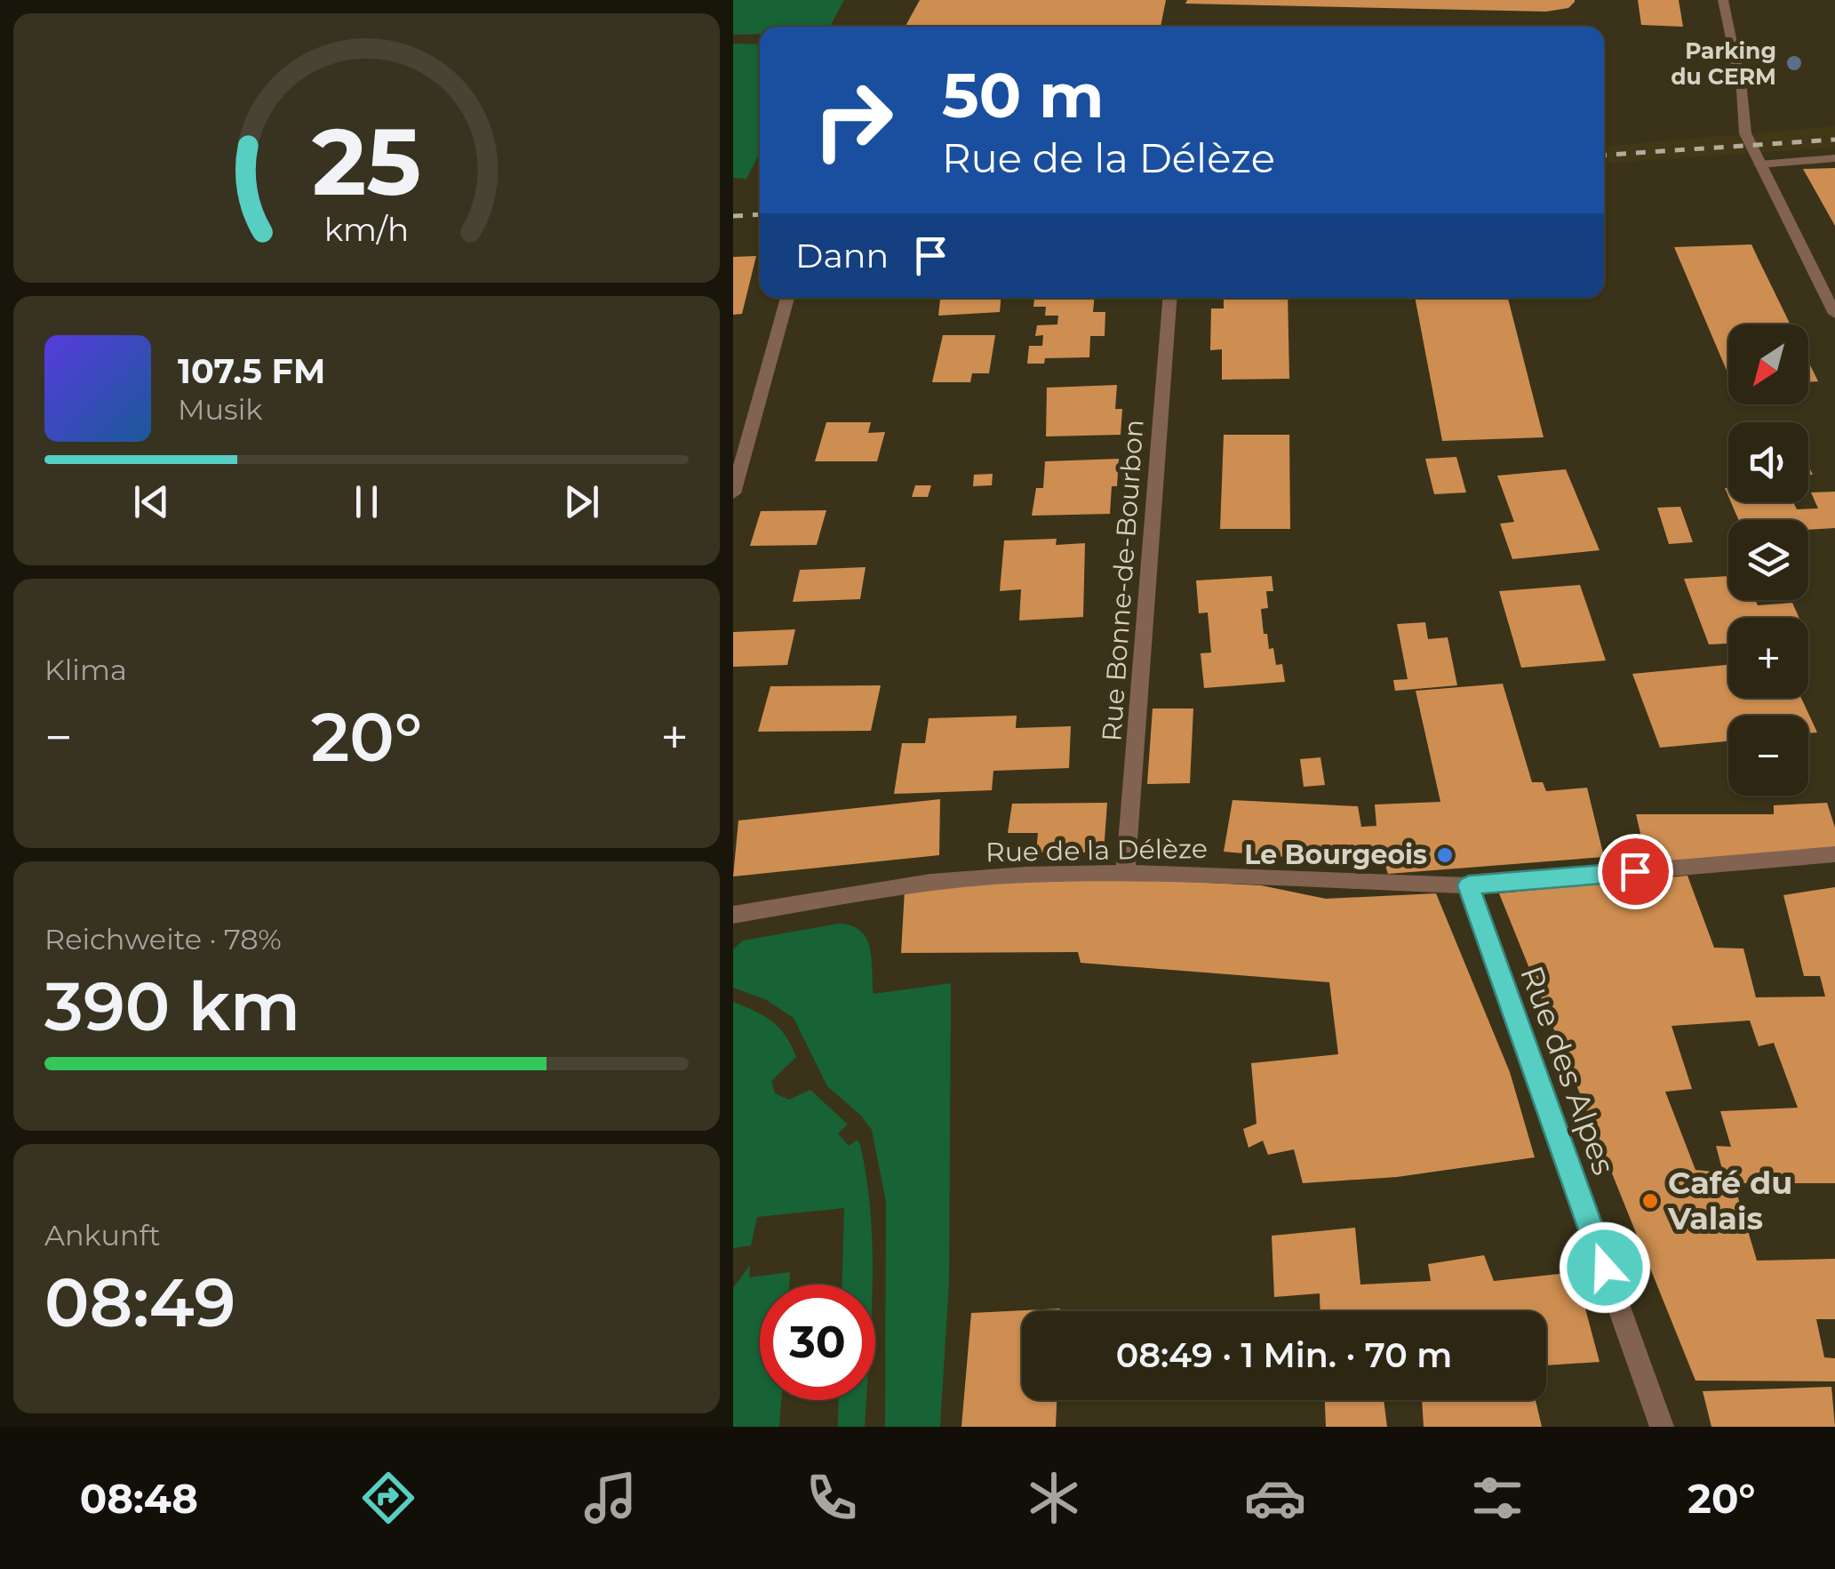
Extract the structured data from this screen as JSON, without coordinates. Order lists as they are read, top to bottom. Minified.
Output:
{"streets":{"street":["Rue Bonne-de-Bourbon","Rue de la Délèze","Rue des Alpes"]},"crossings":[["Rue Bonne-de-Bourbon","Rue de la Délèze"],["Rue de la Délèze","Rue des Alpes"]],"places":["Parking du CERM","Le Bourgeois","Café du Valais"],"north":"bottom left","page":{"turn":["50 m","Rue de la Délèze"],"then":"Dann","map_buttons":["+","−"],"song":["107.5 FM","Musik"],"tile":["Klima",["Reichweite · 78%","390 km"],["Ankunft","08:49"]],"heat":["−","20°","+"],"limit":"30","trip":"08:49 · 1 Min. · 70 m","tabs":["08:48","20°"],"gauge":["25","km/h"]}}
